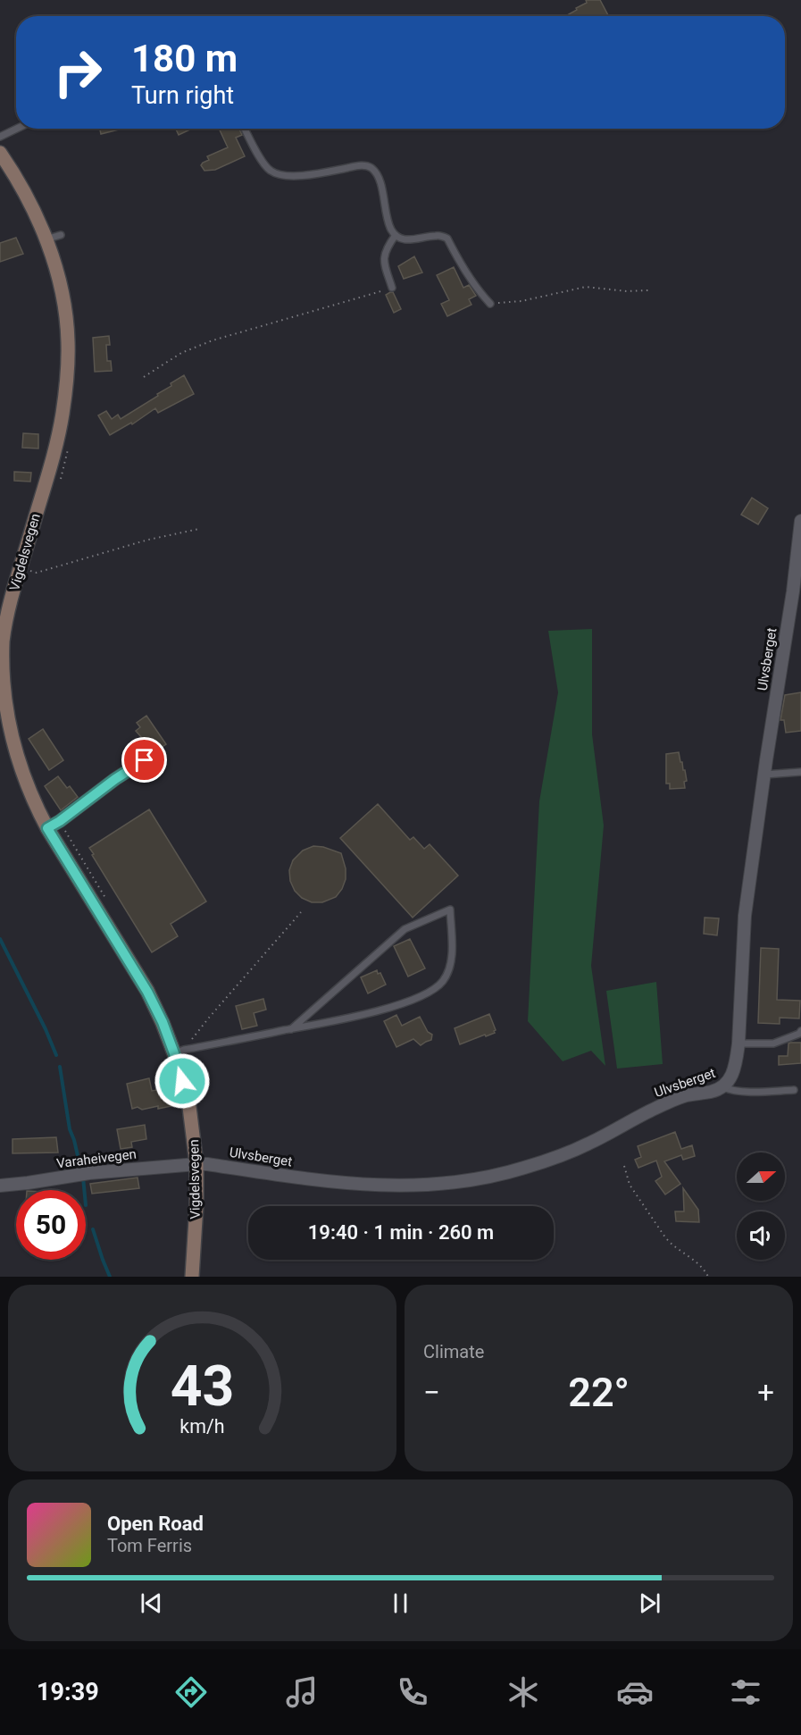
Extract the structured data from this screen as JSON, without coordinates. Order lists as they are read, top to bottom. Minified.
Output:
{"streets":{"main road":["Vigdelsvegen"],"street":["Ulvsberget","Varaheivegen"]},"crossings":[["Vigdelsvegen","Ulvsberget"],["Vigdelsvegen","Varaheivegen"],["Ulvsberget","Varaheivegen"]],"north":"right","page":{"turn":["180 m","Turn right"],"limit":"50","trip":"19:40 · 1 min · 260 m","tile":"Climate","heat":["−","22°","+"],"song":["Open Road","Tom Ferris"],"tabs":"19:39","gauge":["43","km/h"]}}
